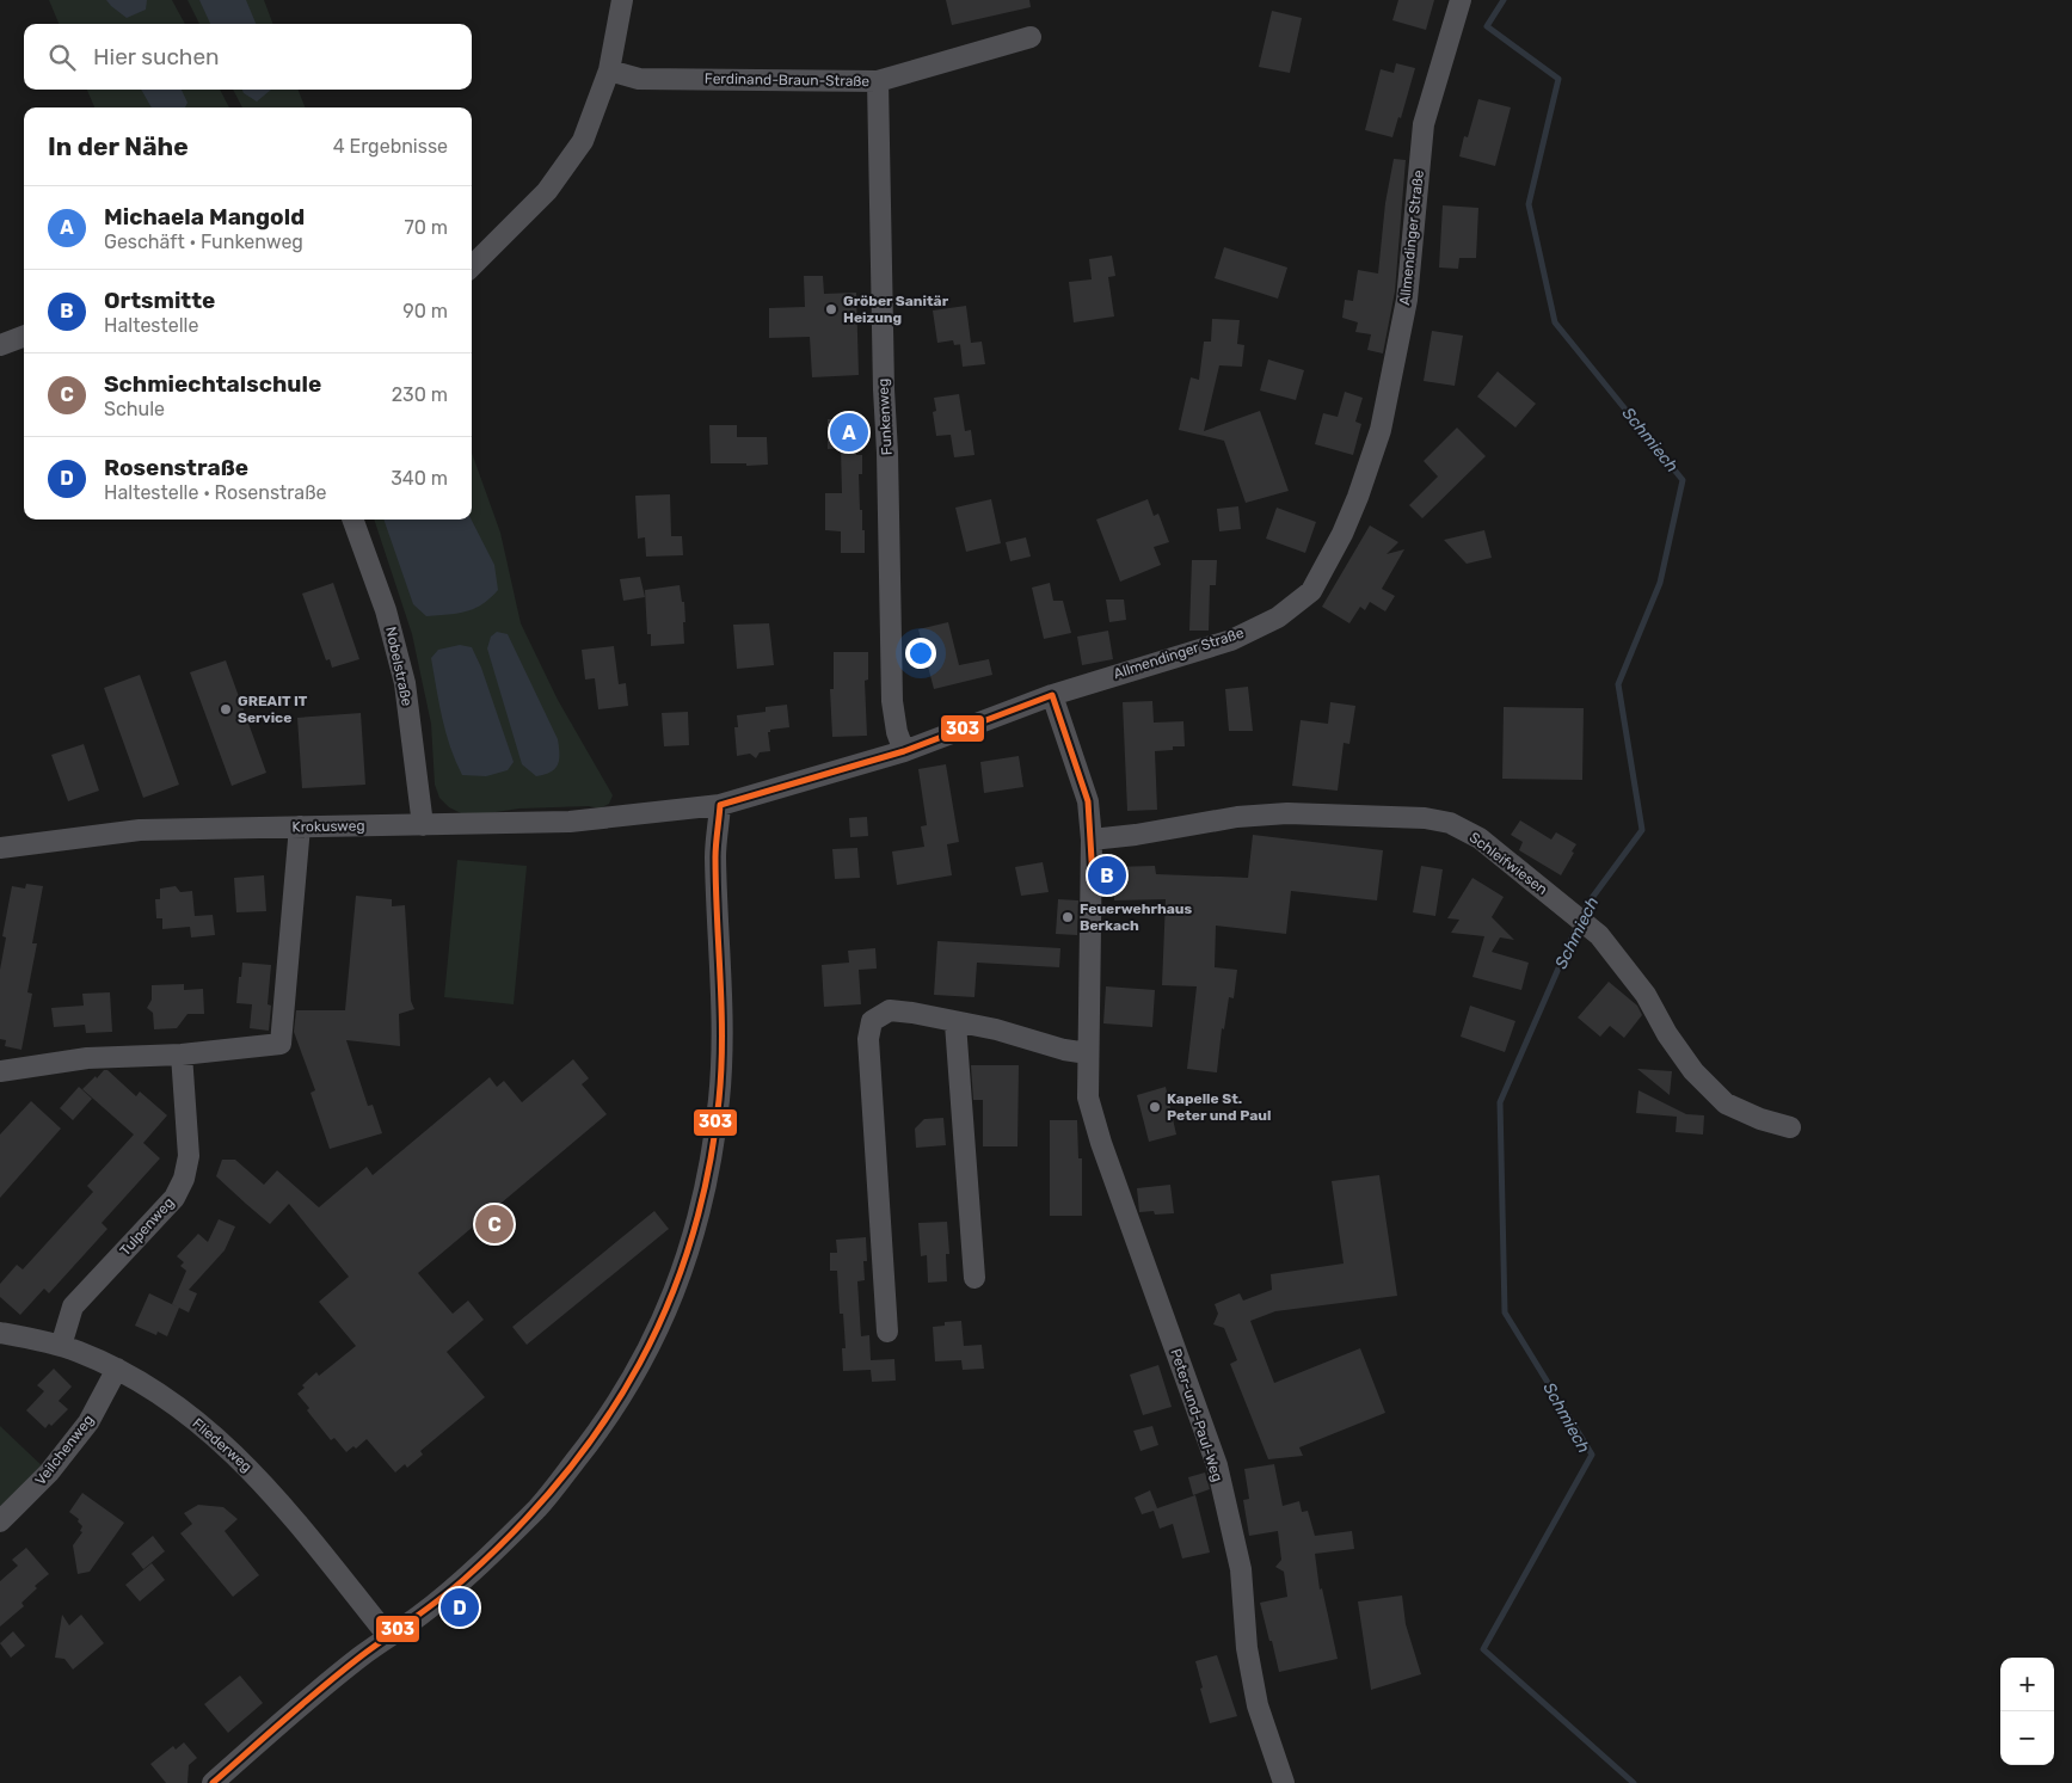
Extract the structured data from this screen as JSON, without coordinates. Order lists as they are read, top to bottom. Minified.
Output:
{"streets":{"street":["Ferdinand-Braun-Straße","Allmendinger Straße","Funkenweg","Nobelstraße","Krokusweg","Schleifwiesen","Tulpenweg","Peter-und-Paul-Weg","Fliederweg","Veilchenweg"]},"crossings":[["Ferdinand-Braun-Straße","Funkenweg"],["Allmendinger Straße","Funkenweg"],["Allmendinger Straße","Krokusweg"],["Allmendinger Straße","Peter-und-Paul-Weg"],["Nobelstraße","Krokusweg"],["Schleifwiesen","Peter-und-Paul-Weg"],["Tulpenweg","Fliederweg"],["Fliederweg","Veilchenweg"]],"water":["Schmiech"],"places":["Gröber Sanitär Heizung","GREAIT IT Service","Feuerwehrhaus Berkach","Kapelle St. Peter und Paul"],"lines":["transit line 303"],"page":{"search":"Hier suchen","heading":["In der Nähe","4 Ergebnisse"],"list":[{"mark":"A","name":"Michaela Mangold","note":"Geschäft · Funkenweg","value":"70 m"},{"mark":"B","name":"Ortsmitte","note":"Haltestelle","value":"90 m"},{"mark":"C","name":"Schmiechtalschule","note":"Schule","value":"230 m"},{"mark":"D","name":"Rosenstraße","note":"Haltestelle · Rosenstraße","value":"340 m"}],"pins":["A","B","C","D"],"map_buttons":["+","−"]}}
